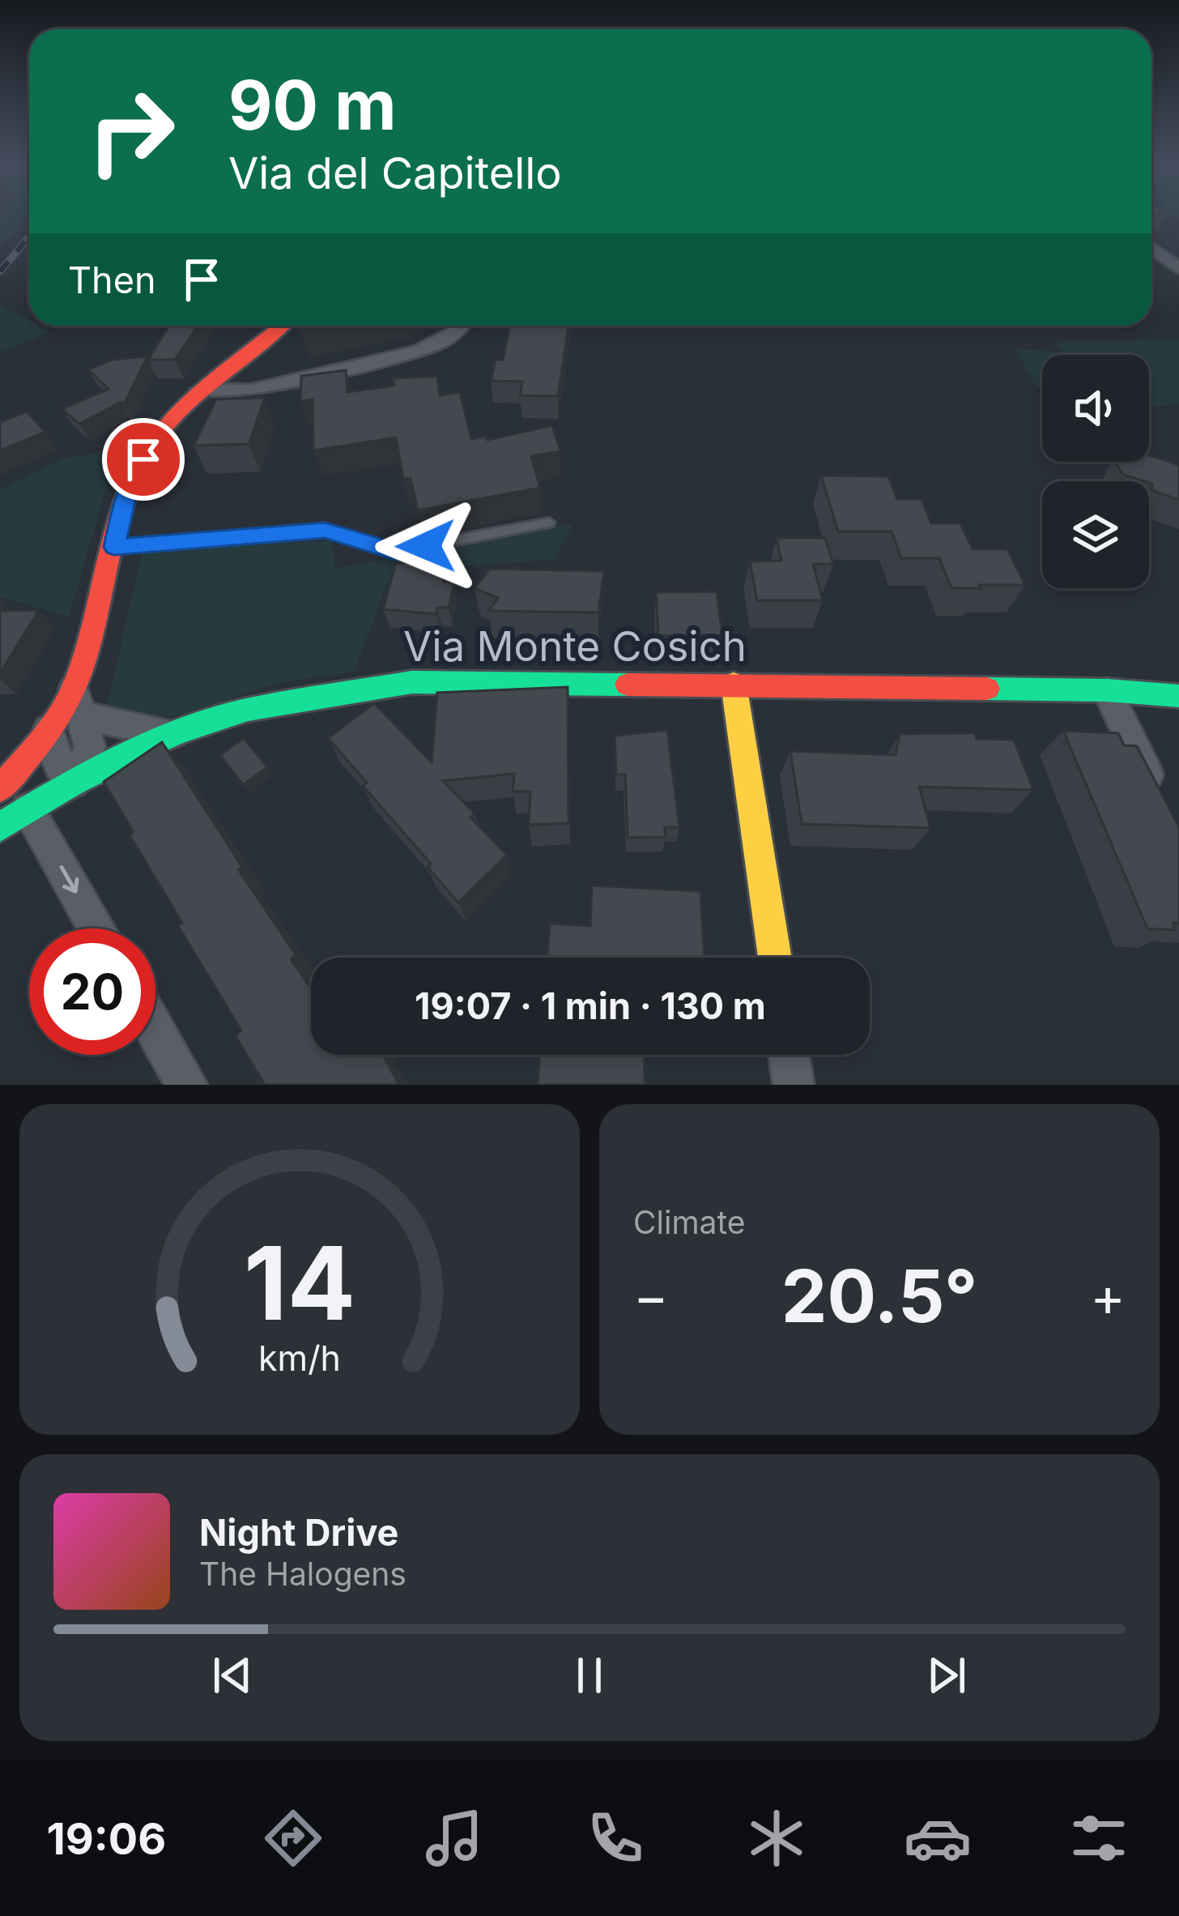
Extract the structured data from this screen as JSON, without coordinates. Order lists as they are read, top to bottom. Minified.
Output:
{"streets":{"street":["Via Monte Cosich"]},"page":{"turn":["90 m","Via del Capitello"],"then":"Then","limit":"20","trip":"19:07 · 1 min · 130 m","tile":"Climate","heat":["−","20.5°","+"],"song":["Night Drive","The Halogens"],"tabs":"19:06","gauge":["14","km/h"]}}
